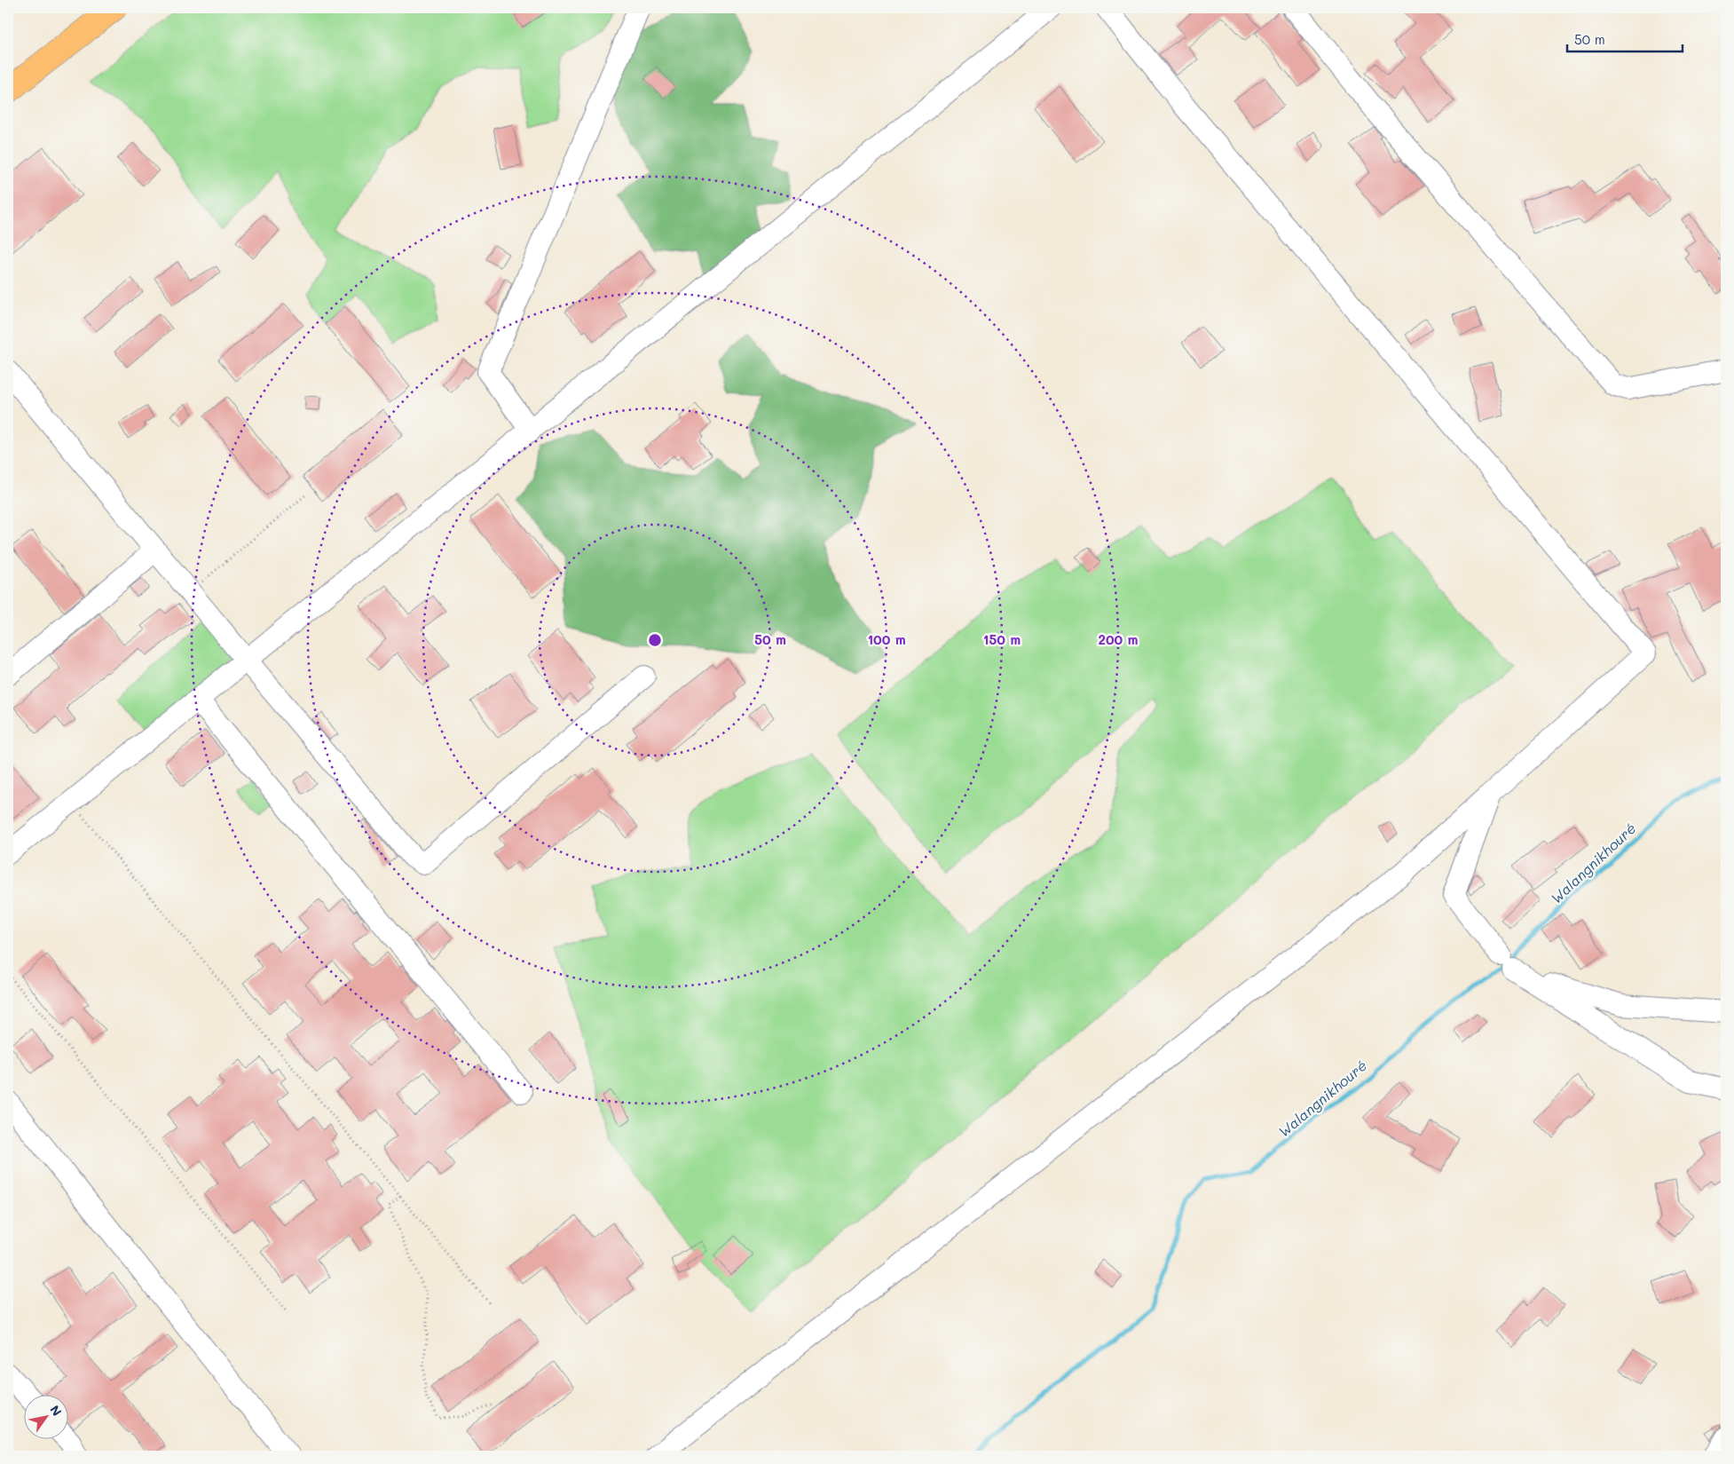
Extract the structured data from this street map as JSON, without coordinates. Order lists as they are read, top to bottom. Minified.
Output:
{"water":["Walangnikhouré"],"scale_bar":"50 m","north":"top right","rings":["50 m","100 m","150 m","200 m"]}
